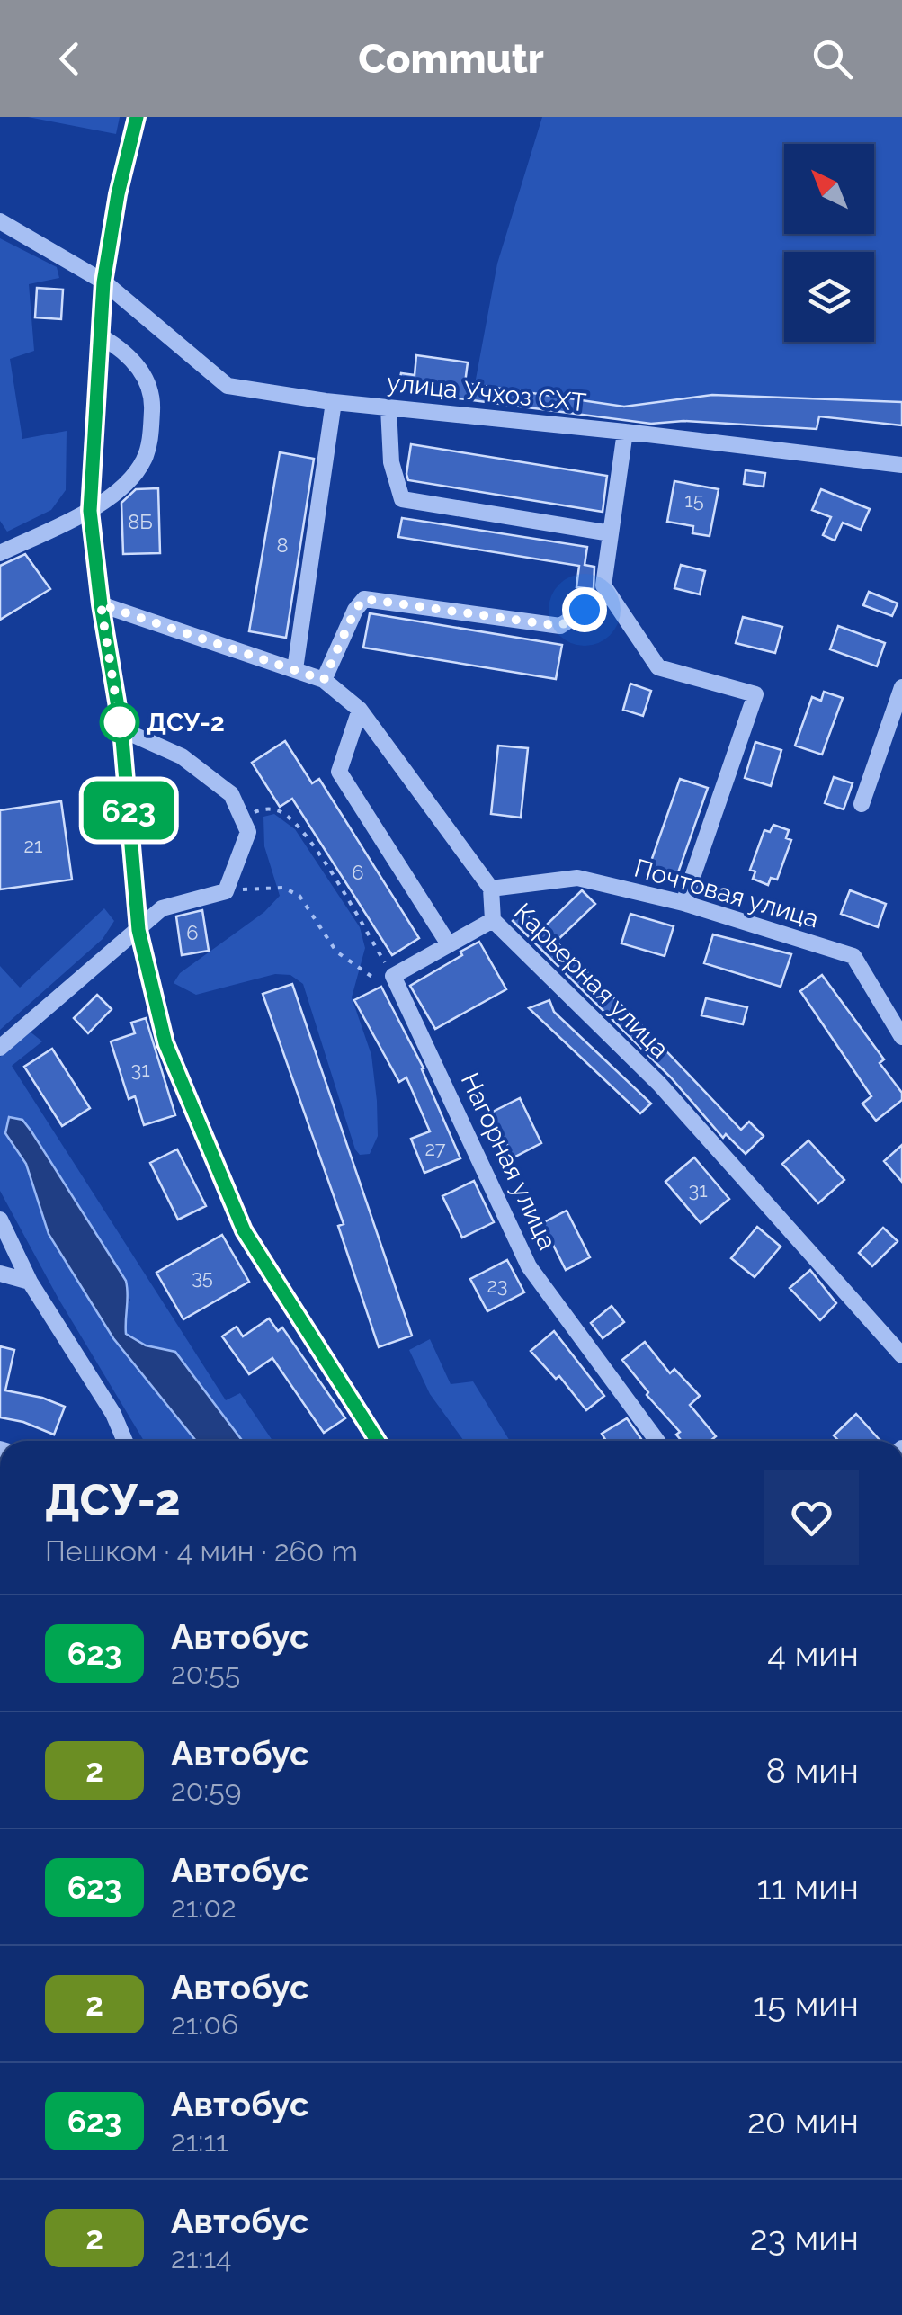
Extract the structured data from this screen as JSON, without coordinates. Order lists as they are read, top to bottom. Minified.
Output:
{"streets":{"street":["улица Учхоз СХТ","Почтовая улица","Карьерная улица","Нагорная улица"]},"crossings":[["Почтовая улица","Карьерная улица"]],"places":["ДСУ-2"],"lines":["bus line 623"],"house_numbers":["15","8Б","8","21","6","6","31","27","31","35","23"],"north":"top left","page":{"header":"Commutr","on_map":"623","heading":["ДСУ-2","Пешком · 4 мин · 260 m"],"list":[{"mark":"623","name":"Автобус","note":"20:55","value":"4 мин"},{"mark":"2","name":"Автобус","note":"20:59","value":"8 мин"},{"mark":"623","name":"Автобус","note":"21:02","value":"11 мин"},{"mark":"2","name":"Автобус","note":"21:06","value":"15 мин"},{"mark":"623","name":"Автобус","note":"21:11","value":"20 мин"},{"mark":"2","name":"Автобус","note":"21:14","value":"23 мин"}]}}
